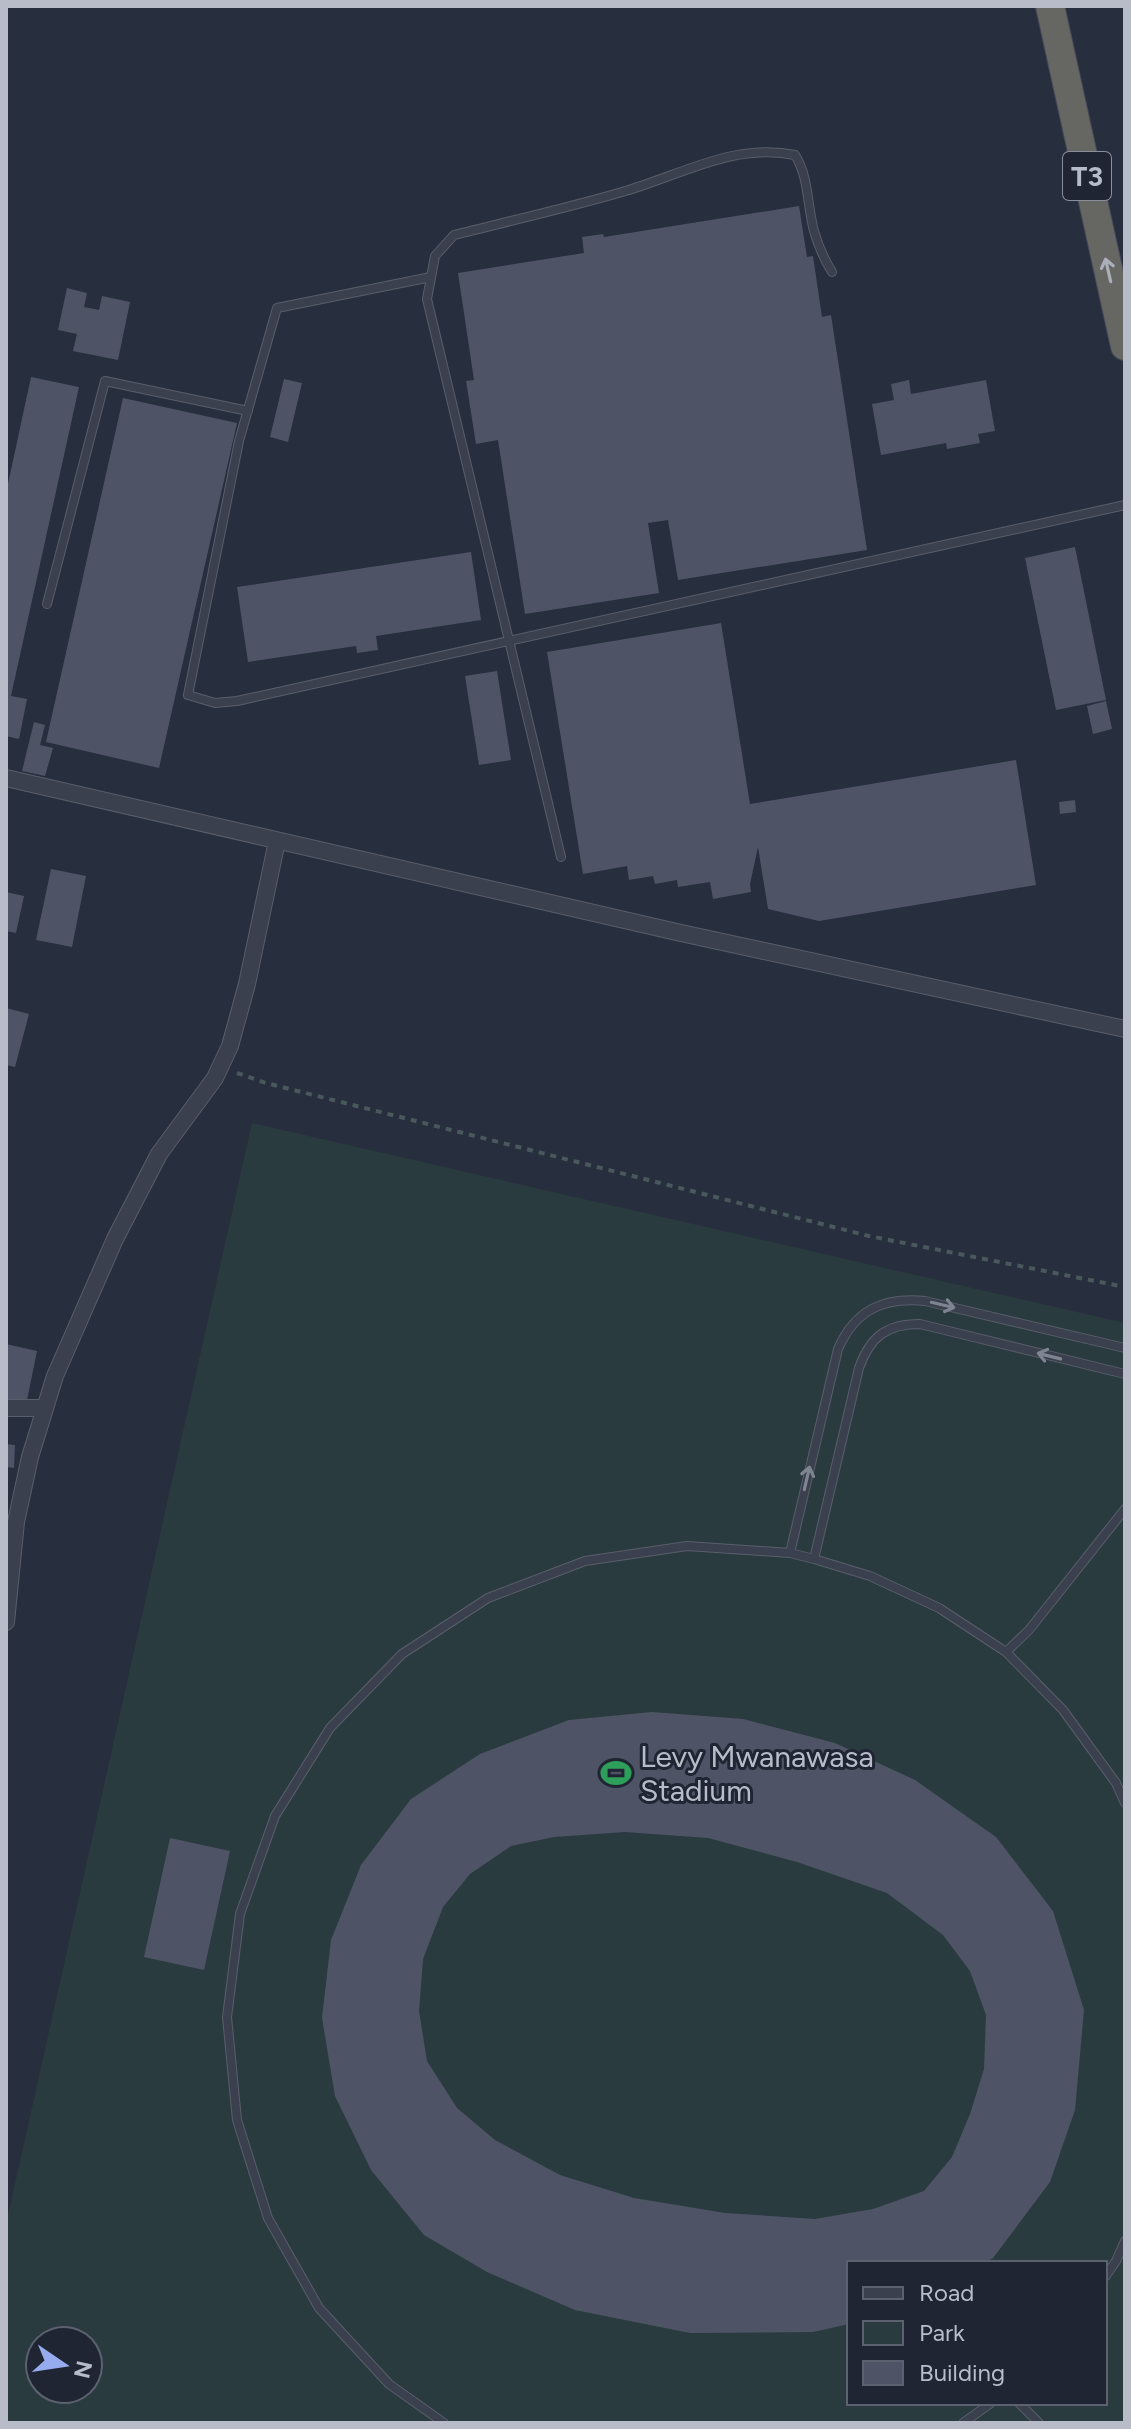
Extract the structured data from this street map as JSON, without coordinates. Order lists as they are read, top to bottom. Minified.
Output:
{"streets":{"highway":["T3"]},"places":{"sports":["Levy Mwanawasa Stadium"]},"legend":["Road","Park","Building"],"north":"right"}
